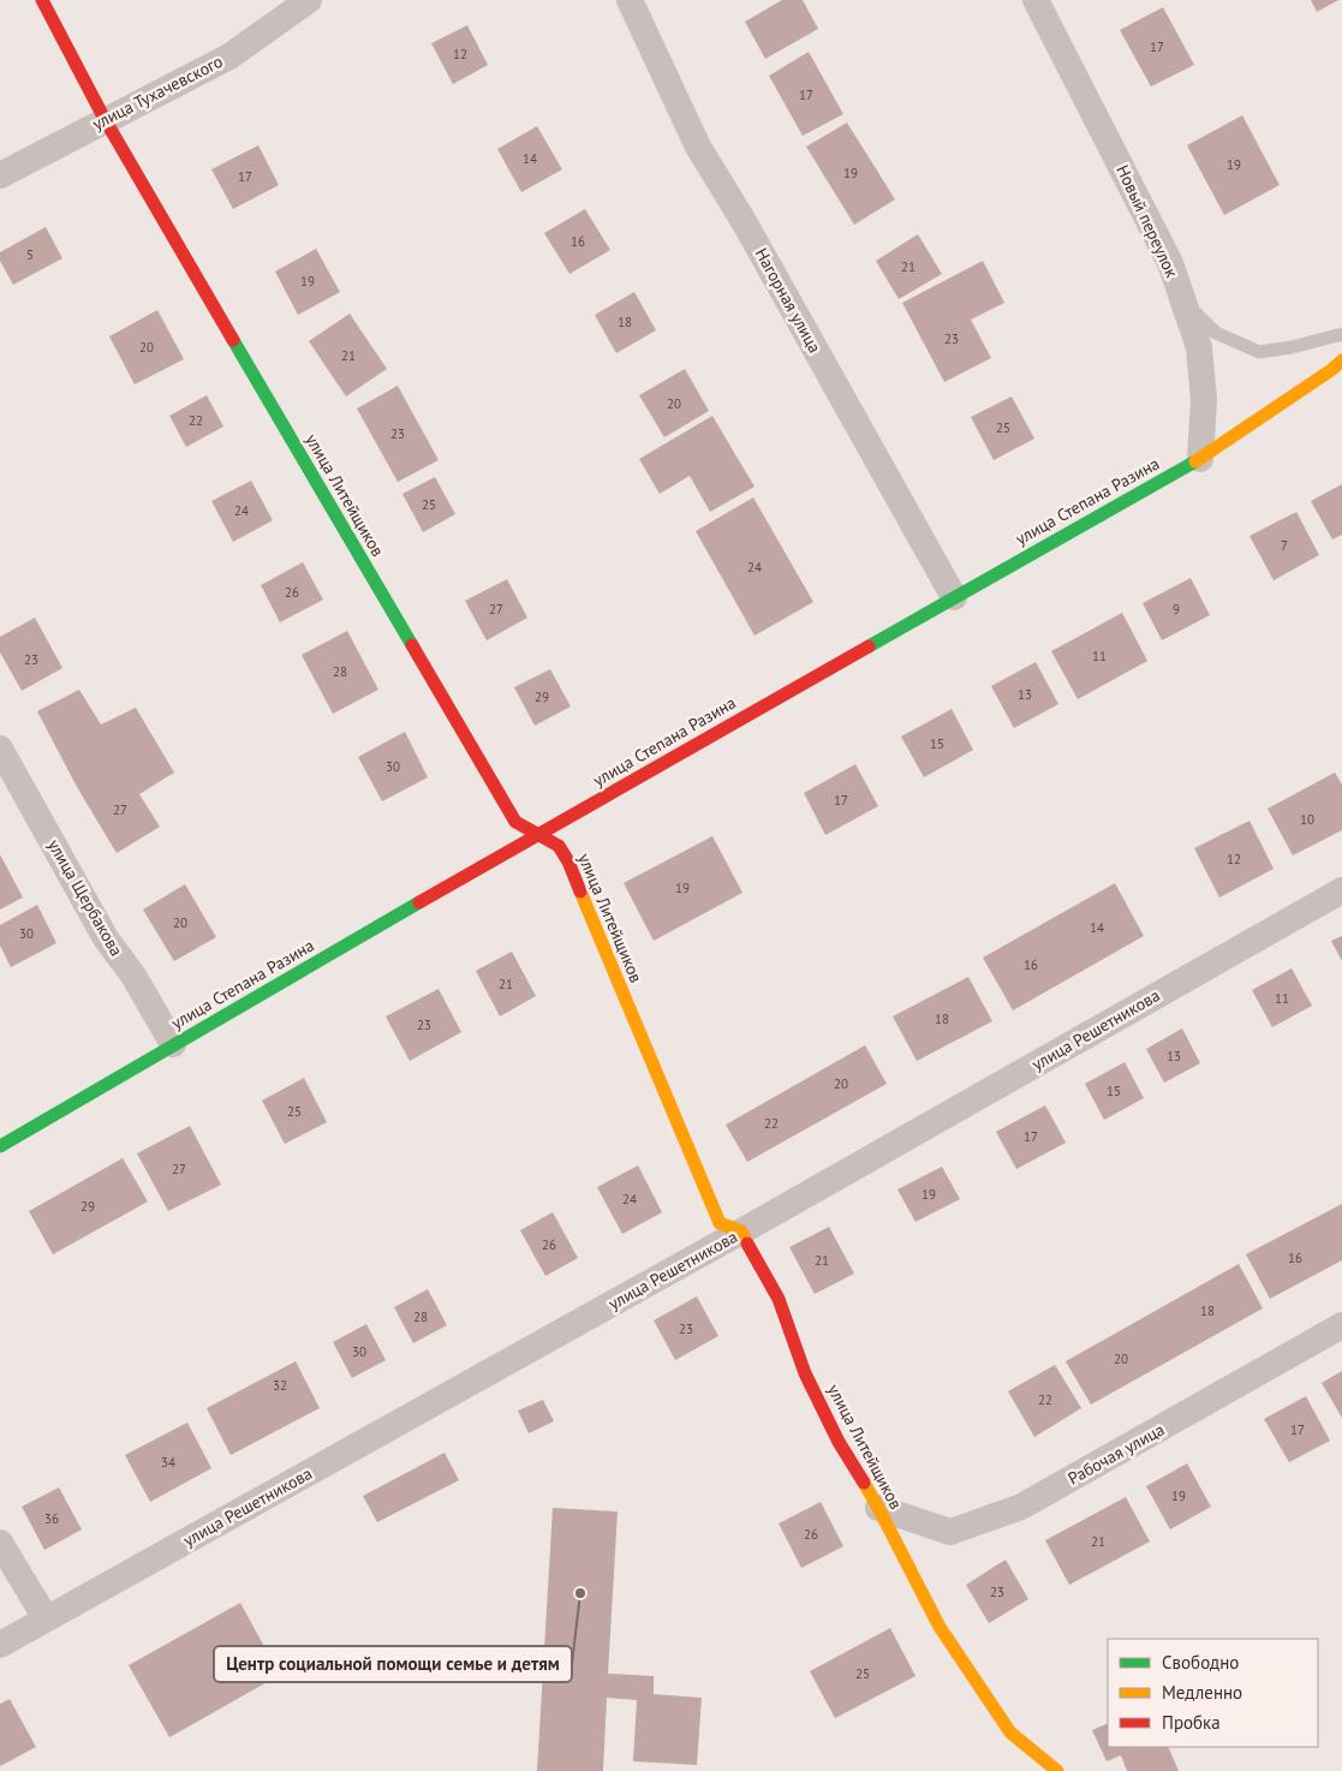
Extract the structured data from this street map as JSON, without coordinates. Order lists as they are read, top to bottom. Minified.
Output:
{"streets":{"street":["улица Тухачевского","Новый переулок","Нагорная улица","улица Литейщиков","улица Степана Разина","улица Щербакова","улица Решетникова","Рабочая улица"]},"crossings":[["улица Тухачевского","улица Литейщиков"],["Новый переулок","улица Степана Разина"],["Нагорная улица","улица Степана Разина"],["улица Литейщиков","улица Степана Разина"],["улица Литейщиков","улица Решетникова"],["улица Литейщиков","Рабочая улица"],["улица Степана Разина","улица Щербакова"]],"places":["Центр социальной помощи семье и детям"],"house_numbers":["17","12","17","14","19","19","17","16","5","21","19","18","23","20","21","20","22","25","23","25","24","7","24","26","27","9","11","23","28","13","29","15","30","17","27","10","12","19","20","14","30","16","21","11","18","23","13","20","15","25","22","17","27","19","24","29","26","16","21","18","28","23","30","20","32","22","17","34","19","36","26","21","23","25"],"legend":["Свободно","Медленно","Пробка"]}
